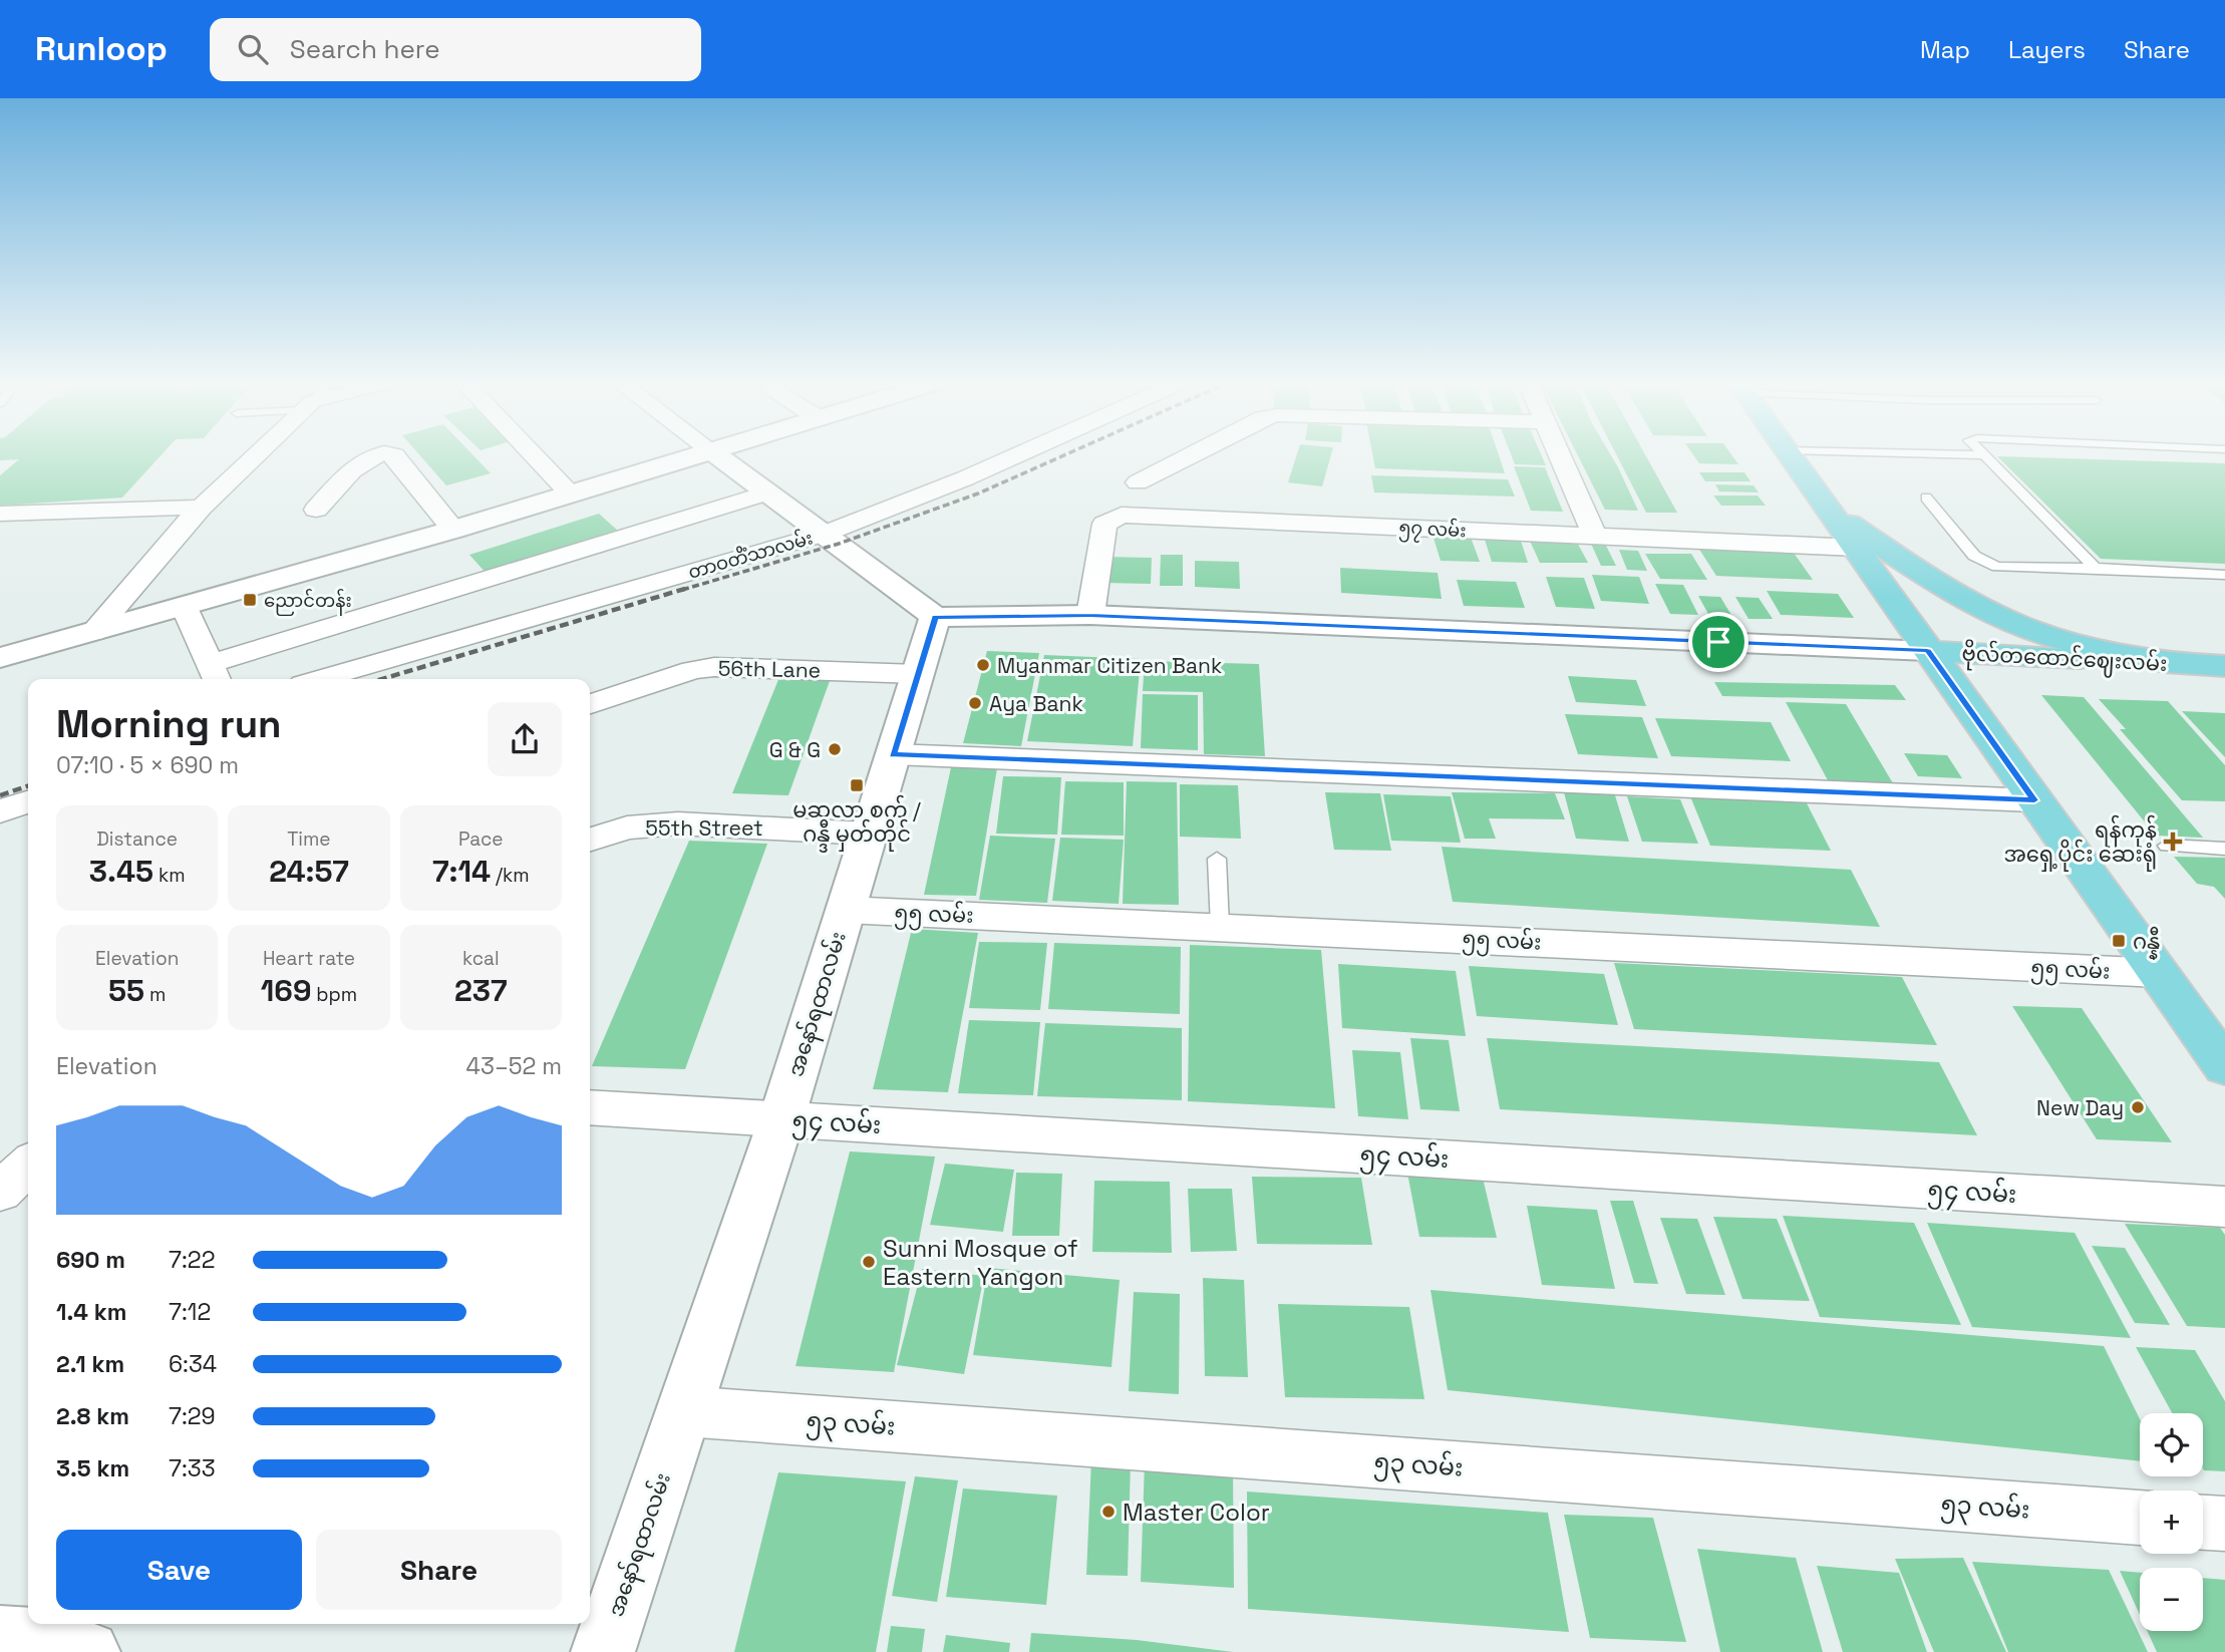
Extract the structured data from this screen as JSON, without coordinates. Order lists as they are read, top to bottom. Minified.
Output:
{"streets":{"main road":["ဗိုလ်တထောင်ဈေးလမ်း","အနော်ရထာလမ်း"],"street":["၅၇ လမ်း","တာဝတိံသာလမ်း","56th Lane","55th Street","၅၅ လမ်း","၅၄ လမ်း","၅၃ လမ်း"]},"crossings":[["၅၇ လမ်း","ဗိုလ်တထောင်ဈေးလမ်း"],["ဗိုလ်တထောင်ဈေးလမ်း","အနော်ရထာလမ်း"],["56th Lane","အနော်ရထာလမ်း"],["55th Street","အနော်ရထာလမ်း"],["၅၅ လမ်း","အနော်ရထာလမ်း"],["အနော်ရထာလမ်း","၅၄ လမ်း"],["အနော်ရထာလမ်း","၅၃ လမ်း"]],"places":{"transit":["ညောင်တန်း","မဆလာ စက် / ဂန္ဒီ မှတ်တိုင်","ဂန္နီ"],"other":["Myanmar Citizen Bank","Aya Bank","G & G","New Day","Sunni Mosque of Eastern Yangon","Master Color"],"health":["ရန်ကုန် အရှေ့ပိုင်း ဆေးရုံ"]},"page":{"header":"Runloop","search":"Search here","nav":["Map","Layers","Share"],"heading":["Morning run","07:10 · 5 × 690 m"],"stats":[["Distance","3.45 km"],["Time","24:57"],["Pace","7:14 /km"],["Elevation","55 m"],["Heart rate","169 bpm"],["kcal","237"]],"chart":["Elevation","43–52 m"],"list":[{"name":"690 m","note":"7:22"},{"name":"1.4 km","note":"7:12"},{"name":"2.1 km","note":"6:34"},{"name":"2.8 km","note":"7:29"},{"name":"3.5 km","note":"7:33"}],"map_buttons":["+","−"],"buttons":["Save","Share"]}}
